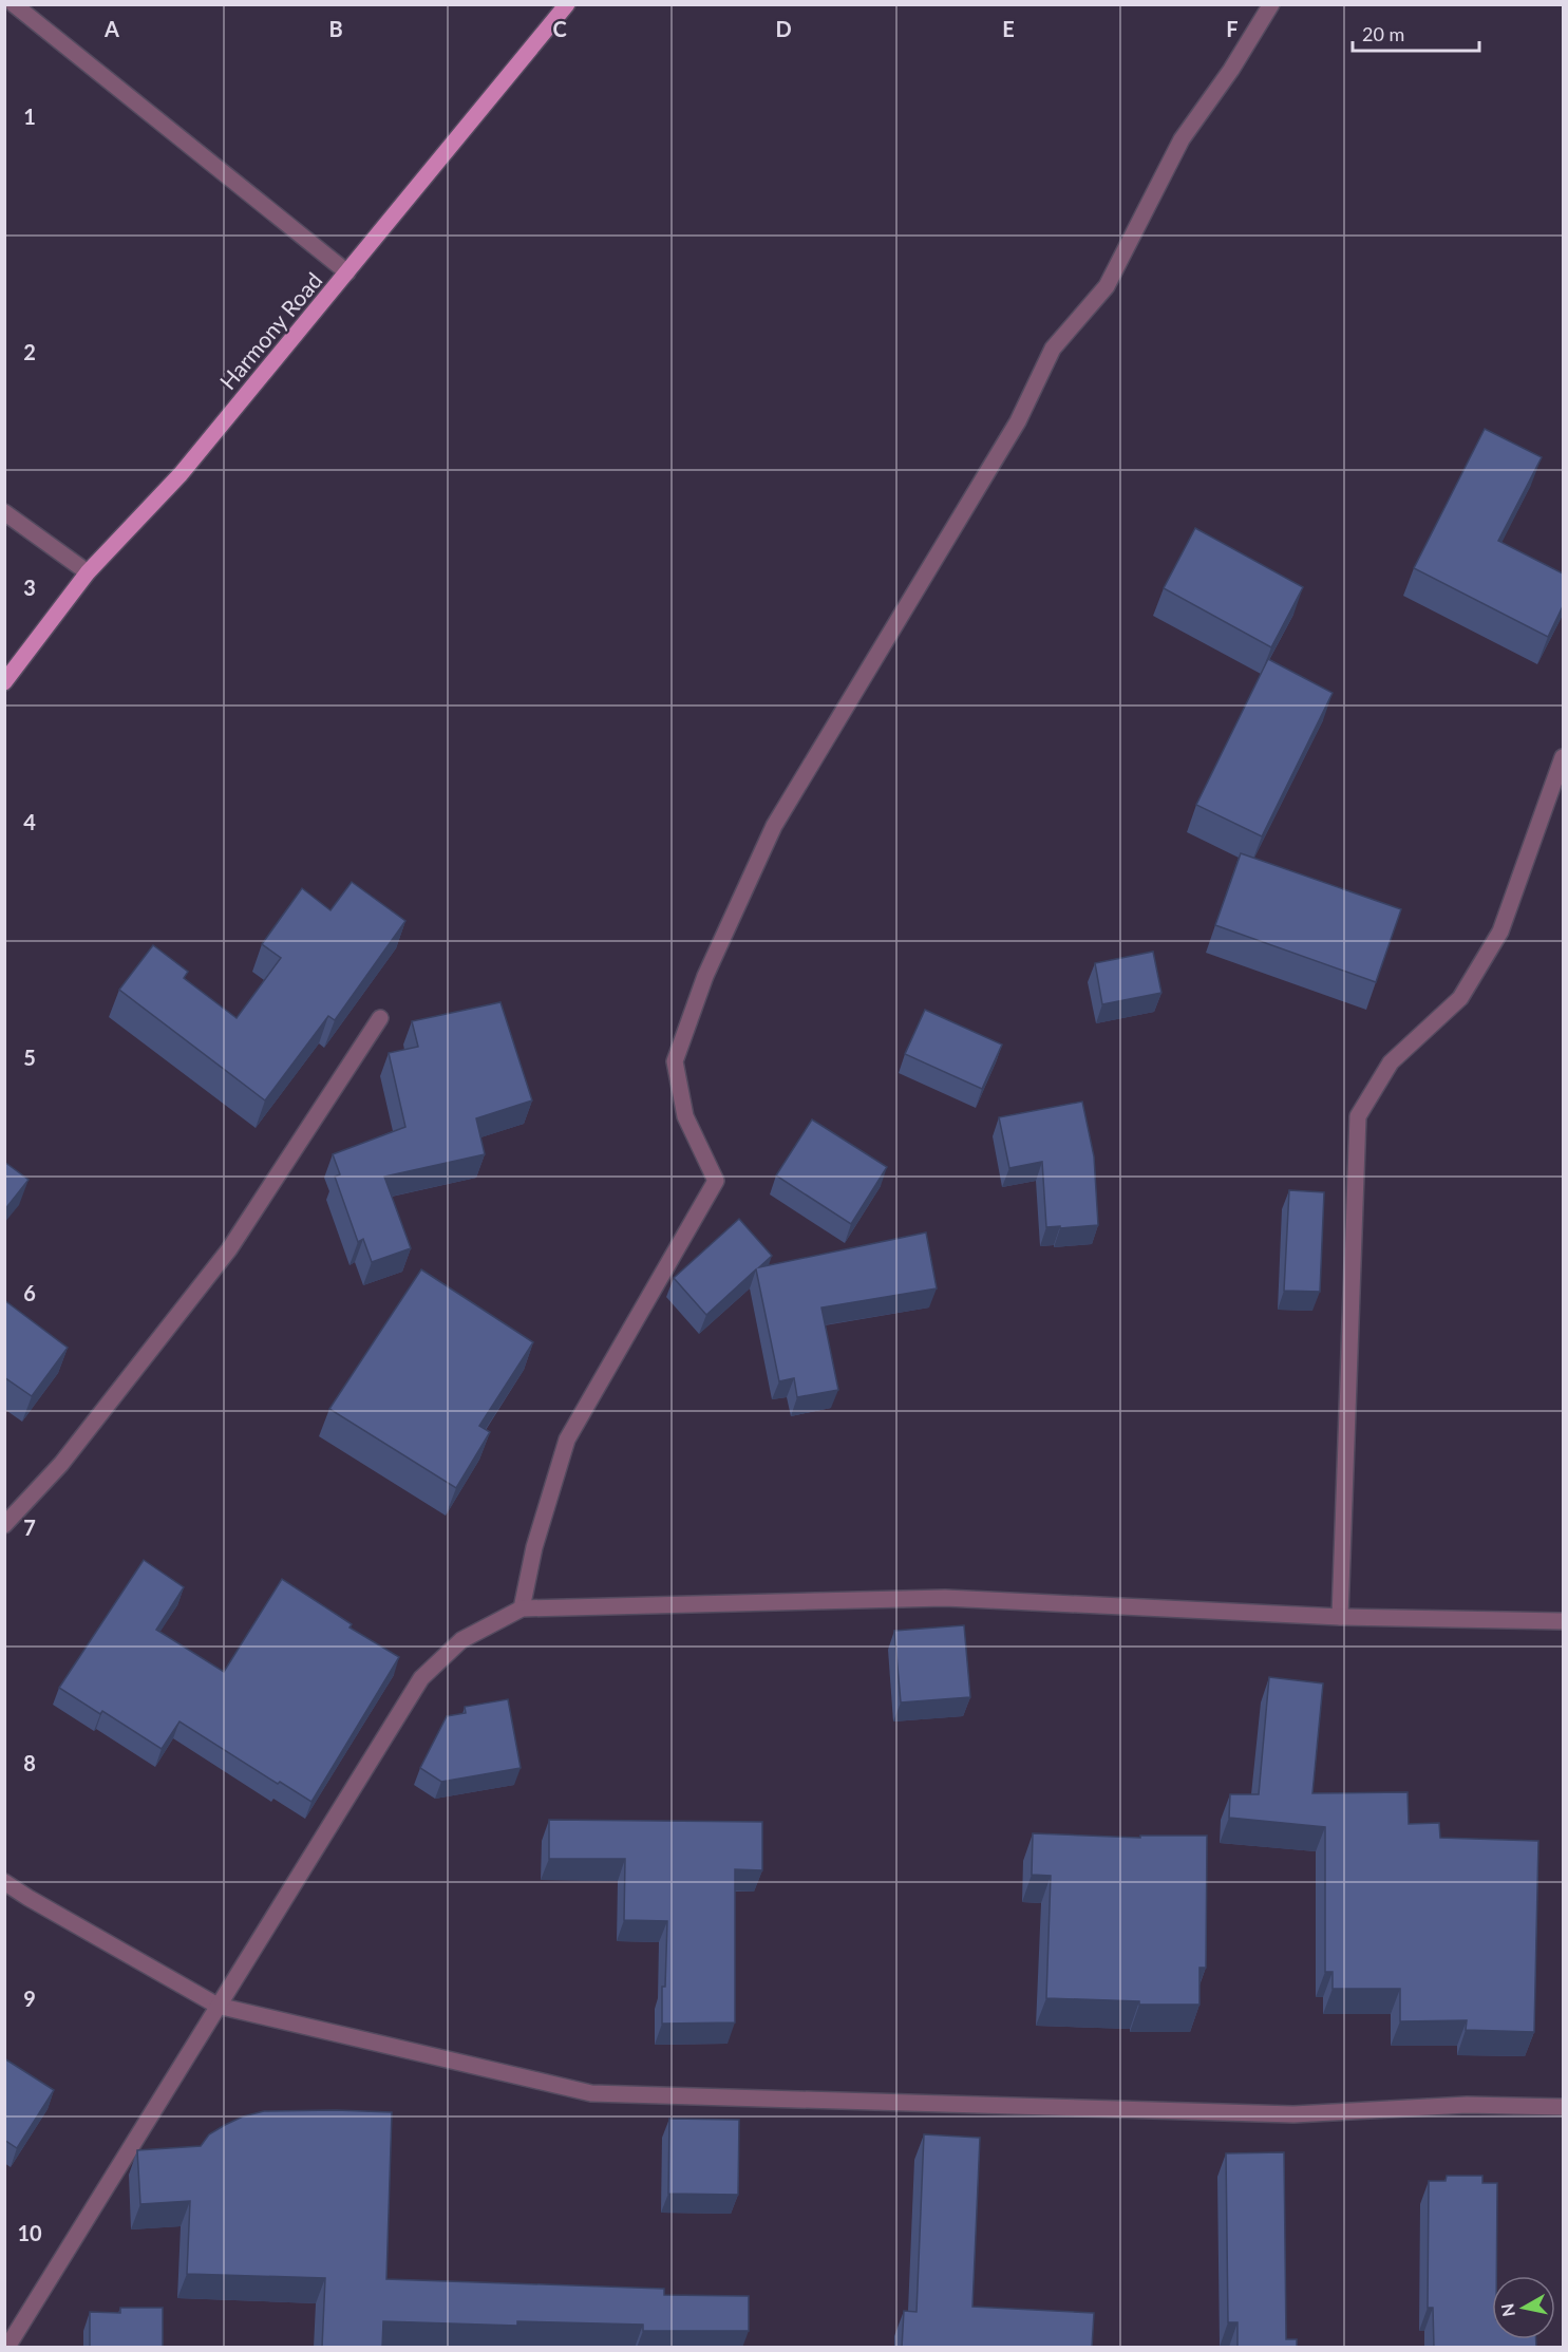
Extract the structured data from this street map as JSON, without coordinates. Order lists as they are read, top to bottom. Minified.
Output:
{"streets":{"main road":["Harmony Road"]},"scale_bar":"20 m","north":"left","grid":{"columns":["A","B","C","D","E","F"],"rows":["1","2","3","4","5","6","7","8","9","10"]}}
